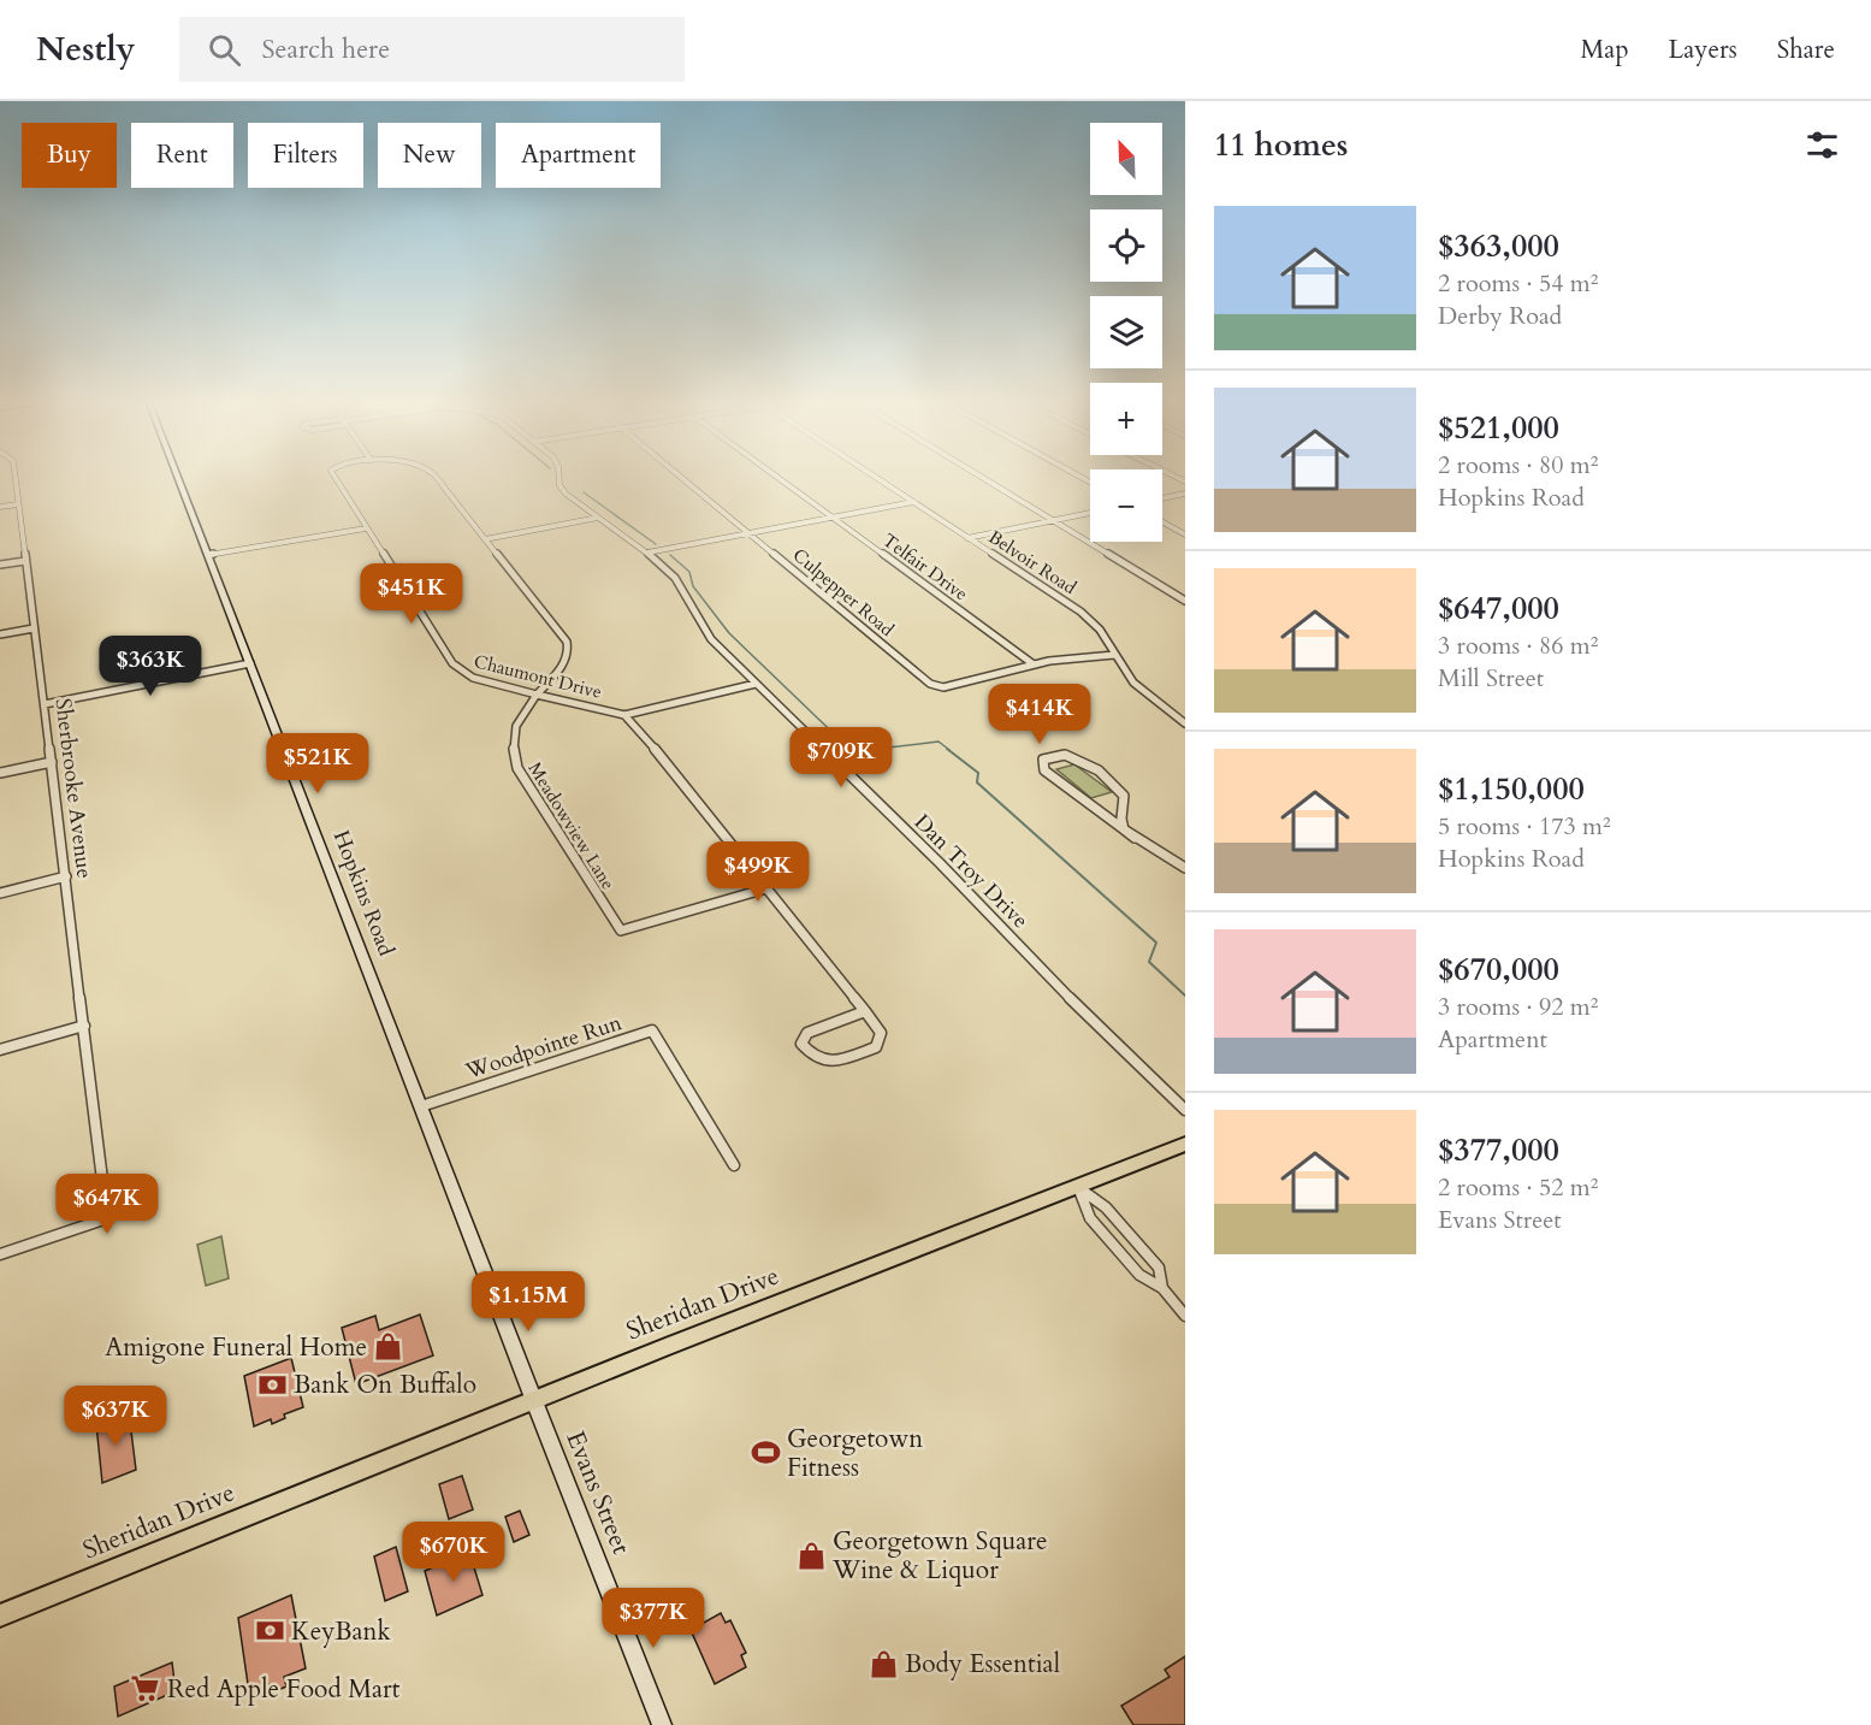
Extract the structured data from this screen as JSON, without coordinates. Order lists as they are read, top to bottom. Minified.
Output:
{"streets":{"main road":["Sheridan Drive"],"street":["Belvoir Road","Telfair Drive","Culpepper Road","Chaumont Drive","Sherbrooke Avenue","Meadowview Lane","Dan Troy Drive","Hopkins Road","Woodpointe Run","Evans Street"]},"crossings":[["Belvoir Road","Culpepper Road"],["Telfair Drive","Culpepper Road"],["Chaumont Drive","Meadowview Lane"],["Chaumont Drive","Dan Troy Drive"],["Hopkins Road","Woodpointe Run"],["Hopkins Road","Sheridan Drive"],["Hopkins Road","Evans Street"],["Sheridan Drive","Evans Street"]],"places":{"shop":["Amigone Funeral Home","Georgetown Square Wine & Liquor","Body Essential"],"bank":["Bank On Buffalo","KeyBank"],"sports":["Georgetown Fitness"],"supermarket":["Red Apple Food Mart"]},"north":"top left","page":{"header":"Nestly","search":"Search here","nav":["Map","Layers","Share"],"heading":"11 homes","map_buttons":["+","−"],"chip":["Buy","Rent","Filters","New","Apartment"],"list":[{"name":"$363,000","note":"2 rooms · 54 m² · Derby Road"},{"name":"$521,000","note":"2 rooms · 80 m² · Hopkins Road"},{"name":"$647,000","note":"3 rooms · 86 m² · Mill Street"},{"name":"$1,150,000","note":"5 rooms · 173 m² · Hopkins Road"},{"name":"$670,000","note":"3 rooms · 92 m² · Apartment"},{"name":"$377,000","note":"2 rooms · 52 m² · Evans Street"}],"price":["$451K","$363K","$414K","$709K","$521K","$499K","$647K","$1.15M","$637K","$670K","$377K"]}}
